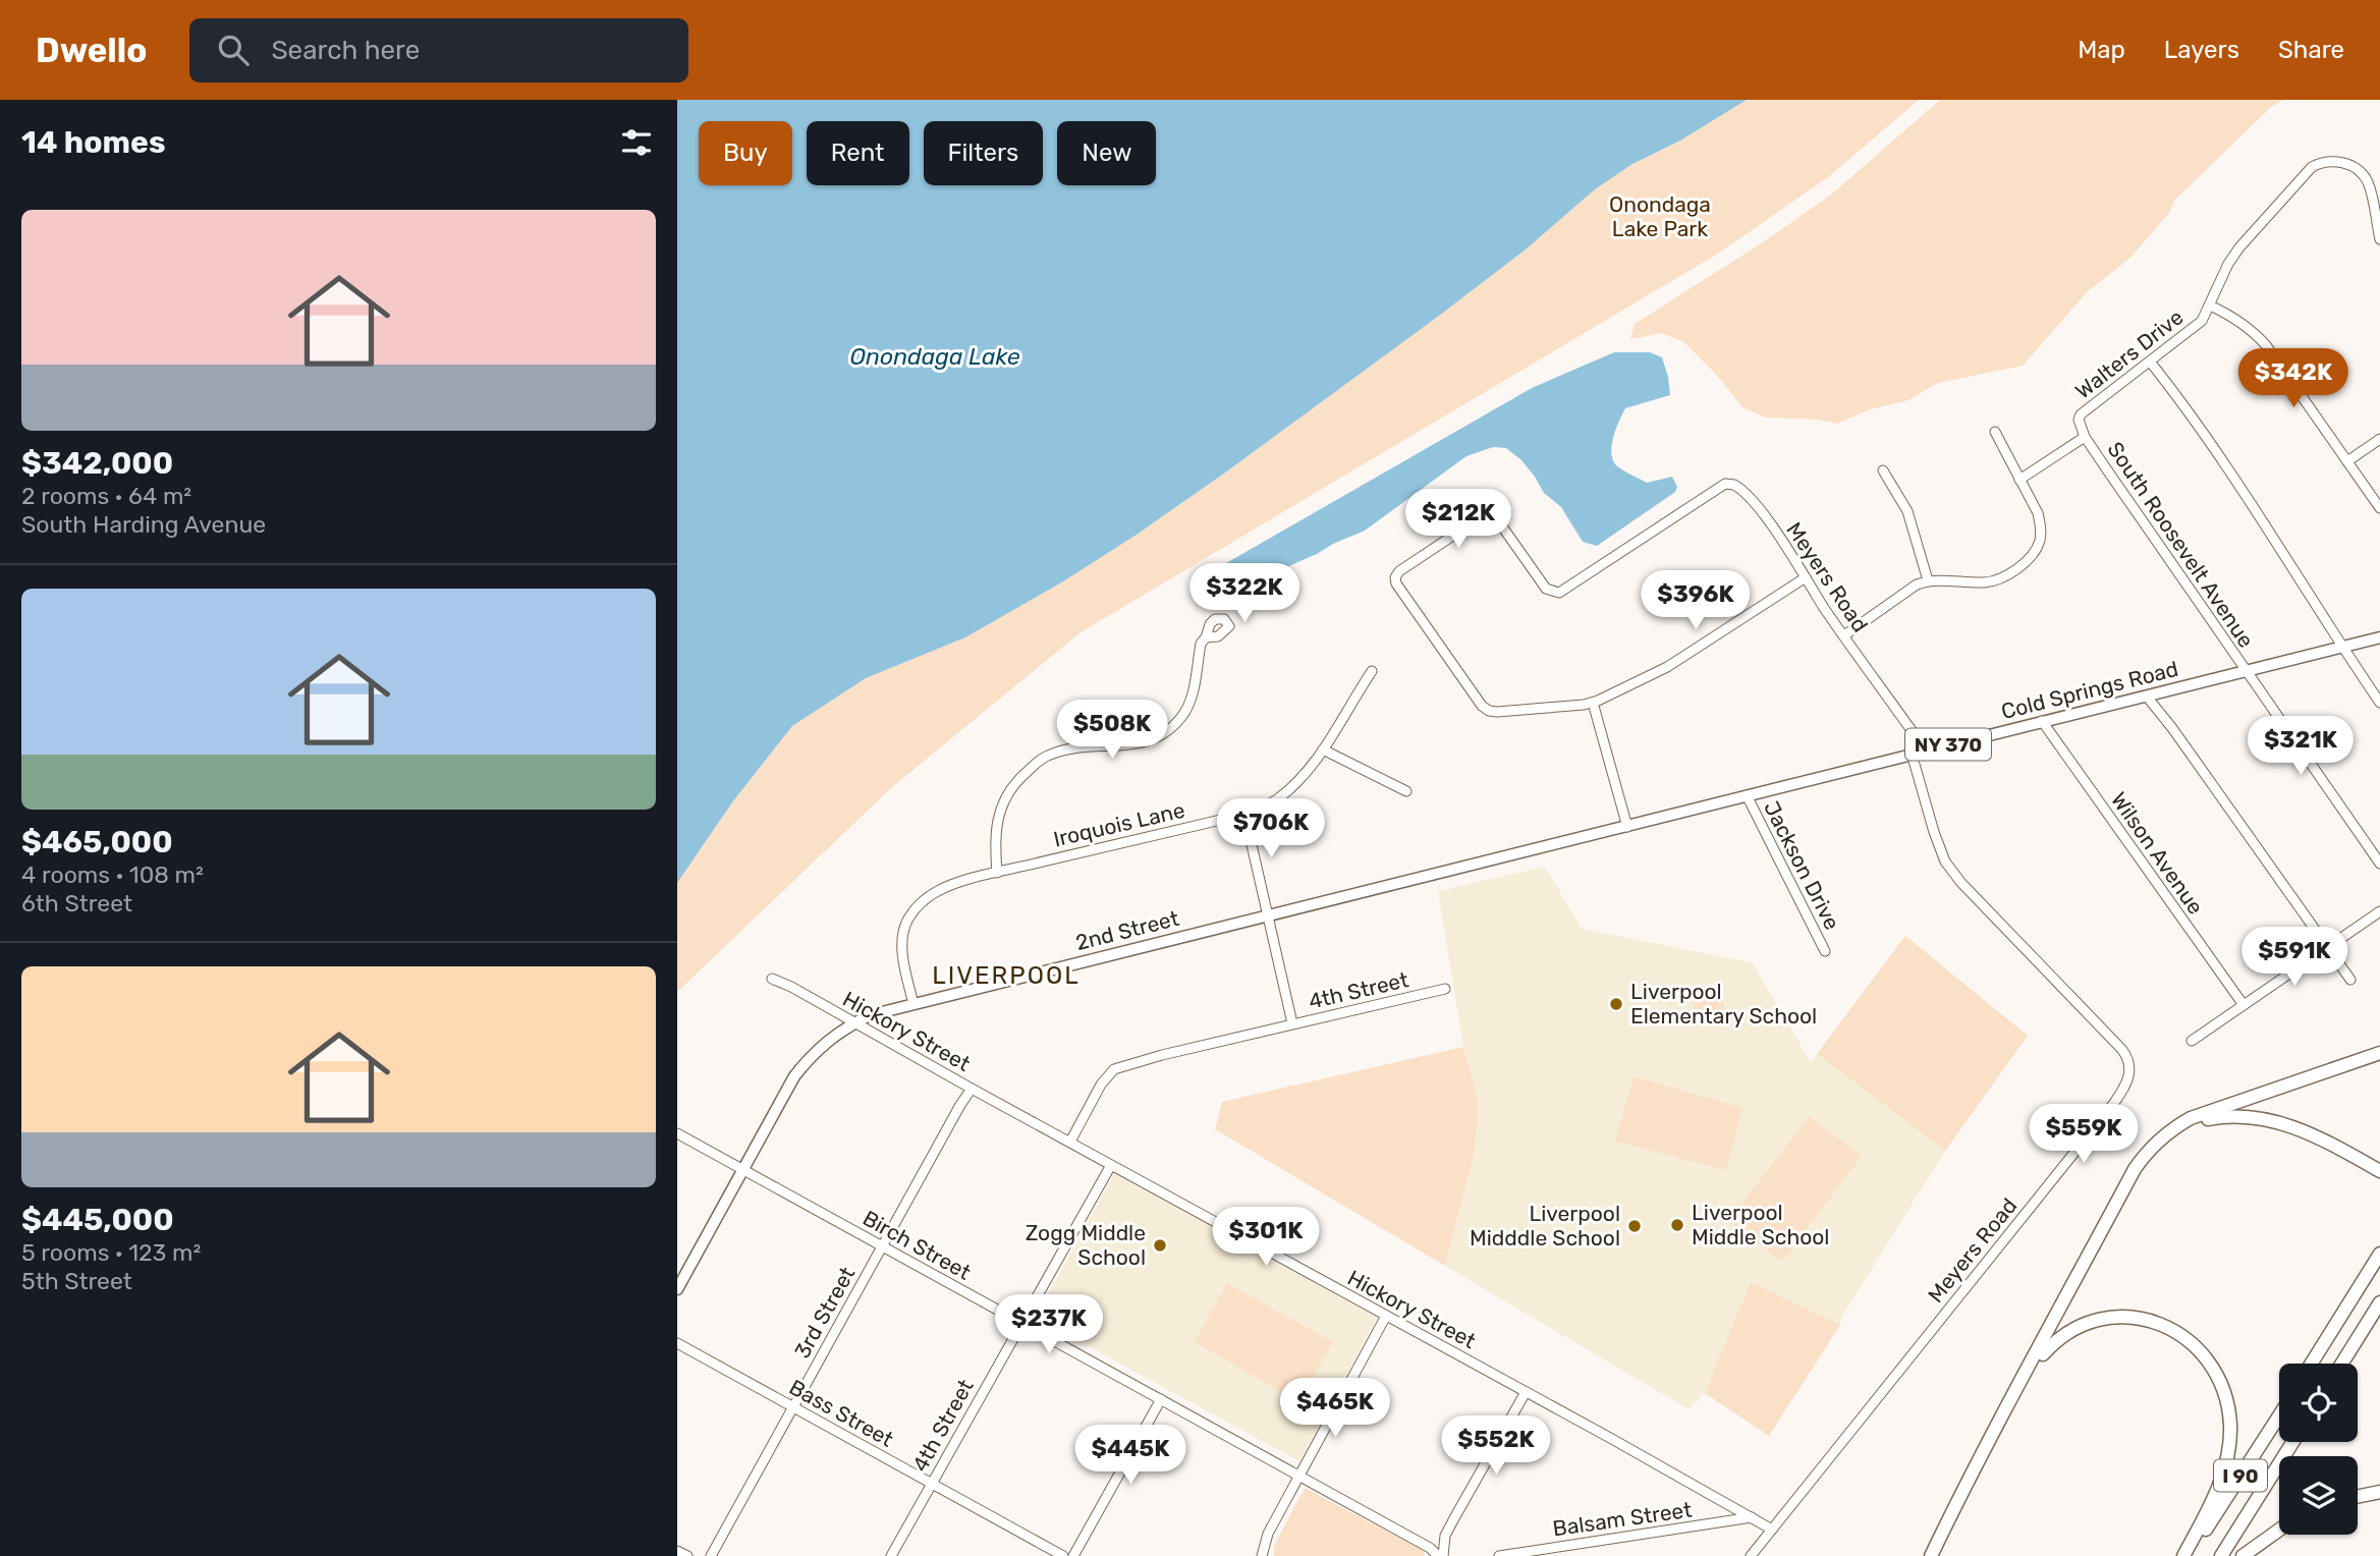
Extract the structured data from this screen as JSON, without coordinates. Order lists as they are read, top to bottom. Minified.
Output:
{"streets":{"highway":["I 90"],"main road":["Cold Springs Road","NY 370","2nd Street"],"street":["Walters Drive","South Roosevelt Avenue","Meyers Road","Iroquois Lane","Wilson Avenue","Jackson Drive","4th Street","Hickory Street","Birch Street","3rd Street","Bass Street","Balsam Street"]},"crossings":[["Walters Drive","South Roosevelt Avenue"],["South Roosevelt Avenue","Cold Springs Road"],["Meyers Road","Cold Springs Road"],["Meyers Road","Hickory Street"],["Cold Springs Road","Wilson Avenue"],["Cold Springs Road","Jackson Drive"],["Cold Springs Road","2nd Street"],["Iroquois Lane","2nd Street"],["2nd Street","Hickory Street"],["2nd Street","Birch Street"],["4th Street","Hickory Street"],["4th Street","Birch Street"],["4th Street","Bass Street"],["Hickory Street","3rd Street"],["Hickory Street","Balsam Street"],["Birch Street","3rd Street"],["3rd Street","Bass Street"]],"districts":["LIVERPOOL"],"water":["Onondaga Lake"],"parks":["Onondaga Lake Park"],"places":["Liverpool Elementary School","Liverpool Middle School","Liverpool Midddle School","Zogg Middle School"],"page":{"header":"Dwello","search":"Search here","nav":["Map","Layers","Share"],"heading":"14 homes","chip":["Buy","Rent","Filters","New"],"list":[{"name":"$342,000","note":"2 rooms · 64 m² · South Harding Avenue"},{"name":"$465,000","note":"4 rooms · 108 m² · 6th Street"},{"name":"$445,000","note":"5 rooms · 123 m² · 5th Street"}],"price":["$342K","$212K","$322K","$396K","$508K","$321K","$706K","$591K","$559K","$301K","$237K","$465K","$552K","$445K"]}}
